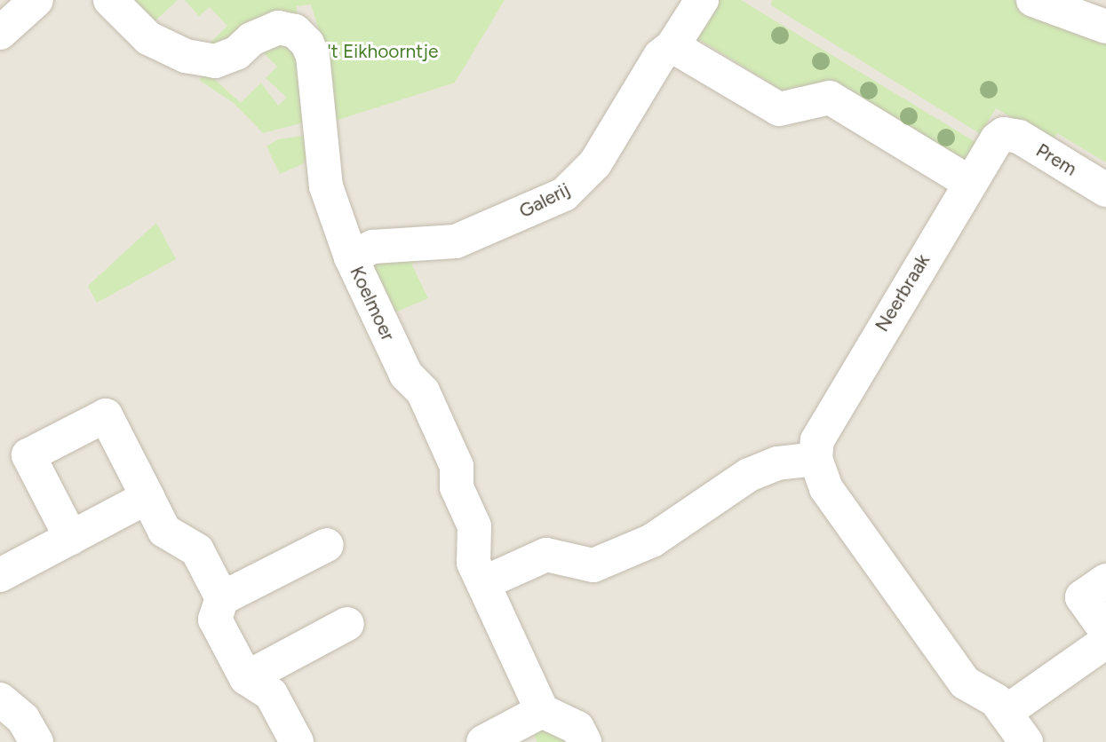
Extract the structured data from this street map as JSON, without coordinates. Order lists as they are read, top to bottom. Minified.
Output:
{"streets":{"street":["Prem","Galerij","Neerbraak","Koelmoer"]},"crossings":[["Prem","Neerbraak"],["Galerij","Koelmoer"]],"parks":["'t Eikhoorntje"]}
